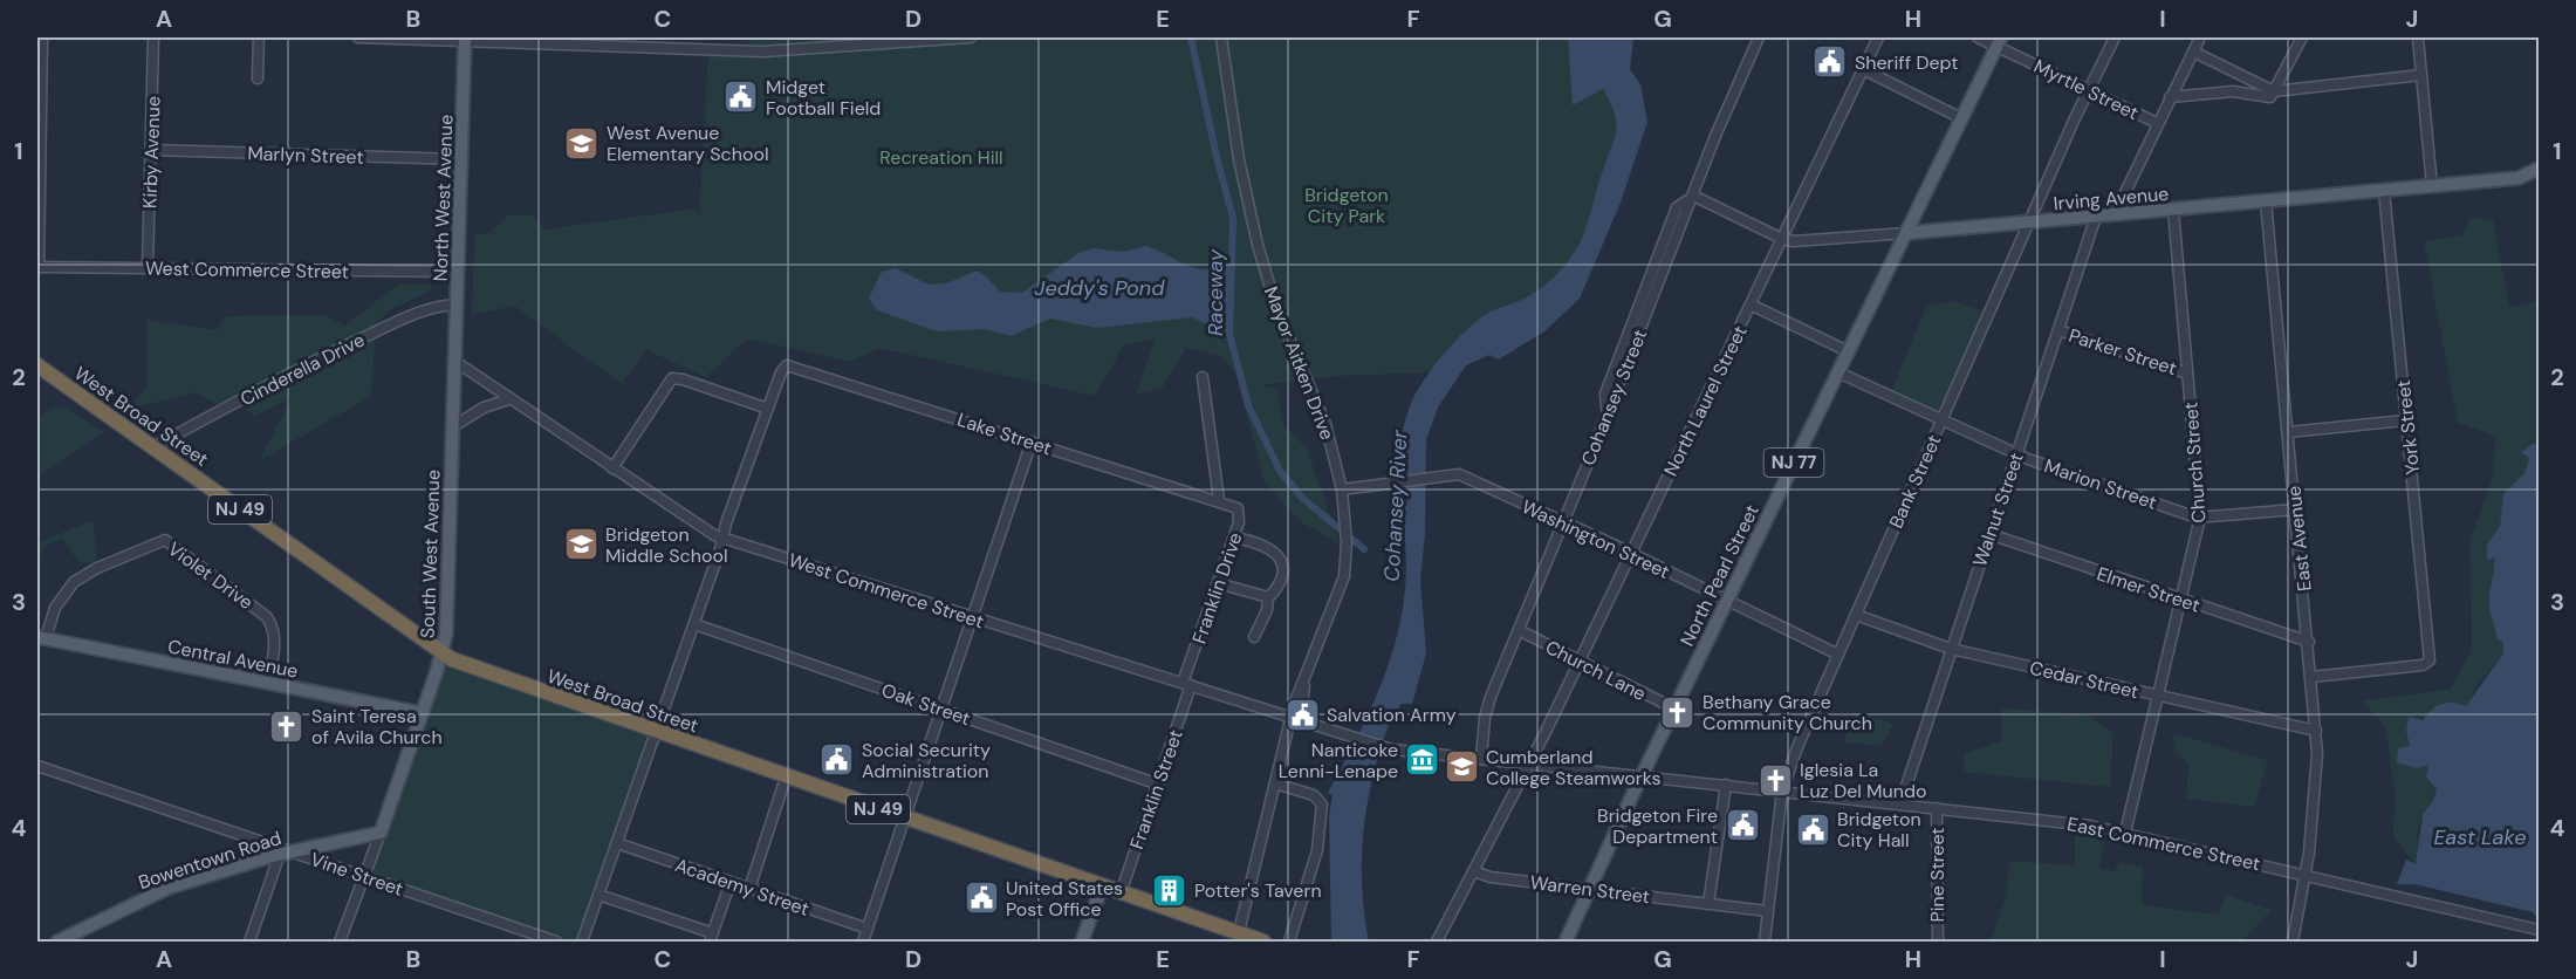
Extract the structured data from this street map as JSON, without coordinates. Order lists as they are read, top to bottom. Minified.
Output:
{"streets":{"highway":["West Broad Street","NJ 49"],"main road":["North West Avenue","Irving Avenue","NJ 77","South West Avenue","North Pearl Street","Central Avenue","Bowentown Road"],"street":["Myrtle Street","Kirby Avenue","Marlyn Street","West Commerce Street","Parker Street","Mayor Aitken Drive","Cinderella Drive","Cohansey Street","North Laurel Street","York Street","Lake Street","Church Street","Bank Street","Marion Street","Walnut Street","Washington Street","East Avenue","Violet Drive","Franklin Drive","Elmer Street","Church Lane","Cedar Street","Oak Street","Franklin Street","East Commerce Street","Vine Street","Pine Street","Academy Street","Warren Street"]},"crossings":[["Myrtle Street","Bank Street"],["Myrtle Street","North Pearl Street"],["Kirby Avenue","Marlyn Street"],["Kirby Avenue","West Commerce Street"],["Marlyn Street","North West Avenue"],["North West Avenue","West Commerce Street"],["North West Avenue","Cinderella Drive"],["North West Avenue","South West Avenue"],["Irving Avenue","Cohansey Street"],["Irving Avenue","North Laurel Street"],["Irving Avenue","York Street"],["Irving Avenue","Church Street"],["Irving Avenue","Bank Street"],["Irving Avenue","Walnut Street"],["Irving Avenue","East Avenue"],["Irving Avenue","North Pearl Street"],["West Commerce Street","Mayor Aitken Drive"],["West Commerce Street","Cohansey Street"],["West Commerce Street","North Laurel Street"],["West Commerce Street","South West Avenue"],["West Commerce Street","Franklin Drive"],["West Commerce Street","Franklin Street"],["West Commerce Street","East Commerce Street"],["Parker Street","Church Street"],["Parker Street","Walnut Street"],["Mayor Aitken Drive","West Broad Street"],["Mayor Aitken Drive","Washington Street"],["Cinderella Drive","West Broad Street"],["Cohansey Street","Washington Street"],["Cohansey Street","Church Lane"],["North Laurel Street","Washington Street"],["North Laurel Street","Church Lane"],["North Laurel Street","East Commerce Street"],["North Laurel Street","Warren Street"],["West Broad Street","South West Avenue"],["West Broad Street","Franklin Street"],["York Street","East Avenue"],["Lake Street","Franklin Drive"],["Church Street","Marion Street"],["Church Street","Elmer Street"],["Church Street","Cedar Street"],["Church Street","East Commerce Street"],["Bank Street","Marion Street"],["Bank Street","Washington Street"],["Bank Street","Cedar Street"],["Bank Street","East Commerce Street"],["Bank Street","Warren Street"],["Marion Street","Walnut Street"],["Marion Street","East Avenue"],["Marion Street","North Pearl Street"],["Walnut Street","Elmer Street"],["Walnut Street","Cedar Street"],["Walnut Street","East Commerce Street"],["Washington Street","North Pearl Street"],["East Avenue","Elmer Street"],["East Avenue","Cedar Street"],["East Avenue","East Commerce Street"],["South West Avenue","Central Avenue"],["South West Avenue","Bowentown Road"],["South West Avenue","Vine Street"],["Violet Drive","Central Avenue"],["North Pearl Street","Church Lane"],["North Pearl Street","East Commerce Street"],["North Pearl Street","Warren Street"],["Franklin Drive","Franklin Street"],["Oak Street","Franklin Street"],["East Commerce Street","Pine Street"],["Bowentown Road","Vine Street"]],"water":["Jeddy's Pond","Raceway","Cohansey River","East Lake"],"parks":["Recreation Hill","Bridgeton City Park"],"places":{"public building":["Sheriff Dept","Midget Football Field","Salvation Army","Social Security Administration","Bridgeton Fire Department","Bridgeton City Hall","United States Post Office"],"school or university":["West Avenue Elementary School","Bridgeton Middle School","Cumberland College Steamworks"],"church":["Bethany Grace Community Church","Saint Teresa of Avila Church","Iglesia La Luz Del Mundo"],"museum":["Nanticoke Lenni-Lenape"],"building":["Potter's Tavern"]},"grid":{"columns":["A","B","C","D","E","F","G","H","I","J"],"rows":["1","2","3","4"]}}
